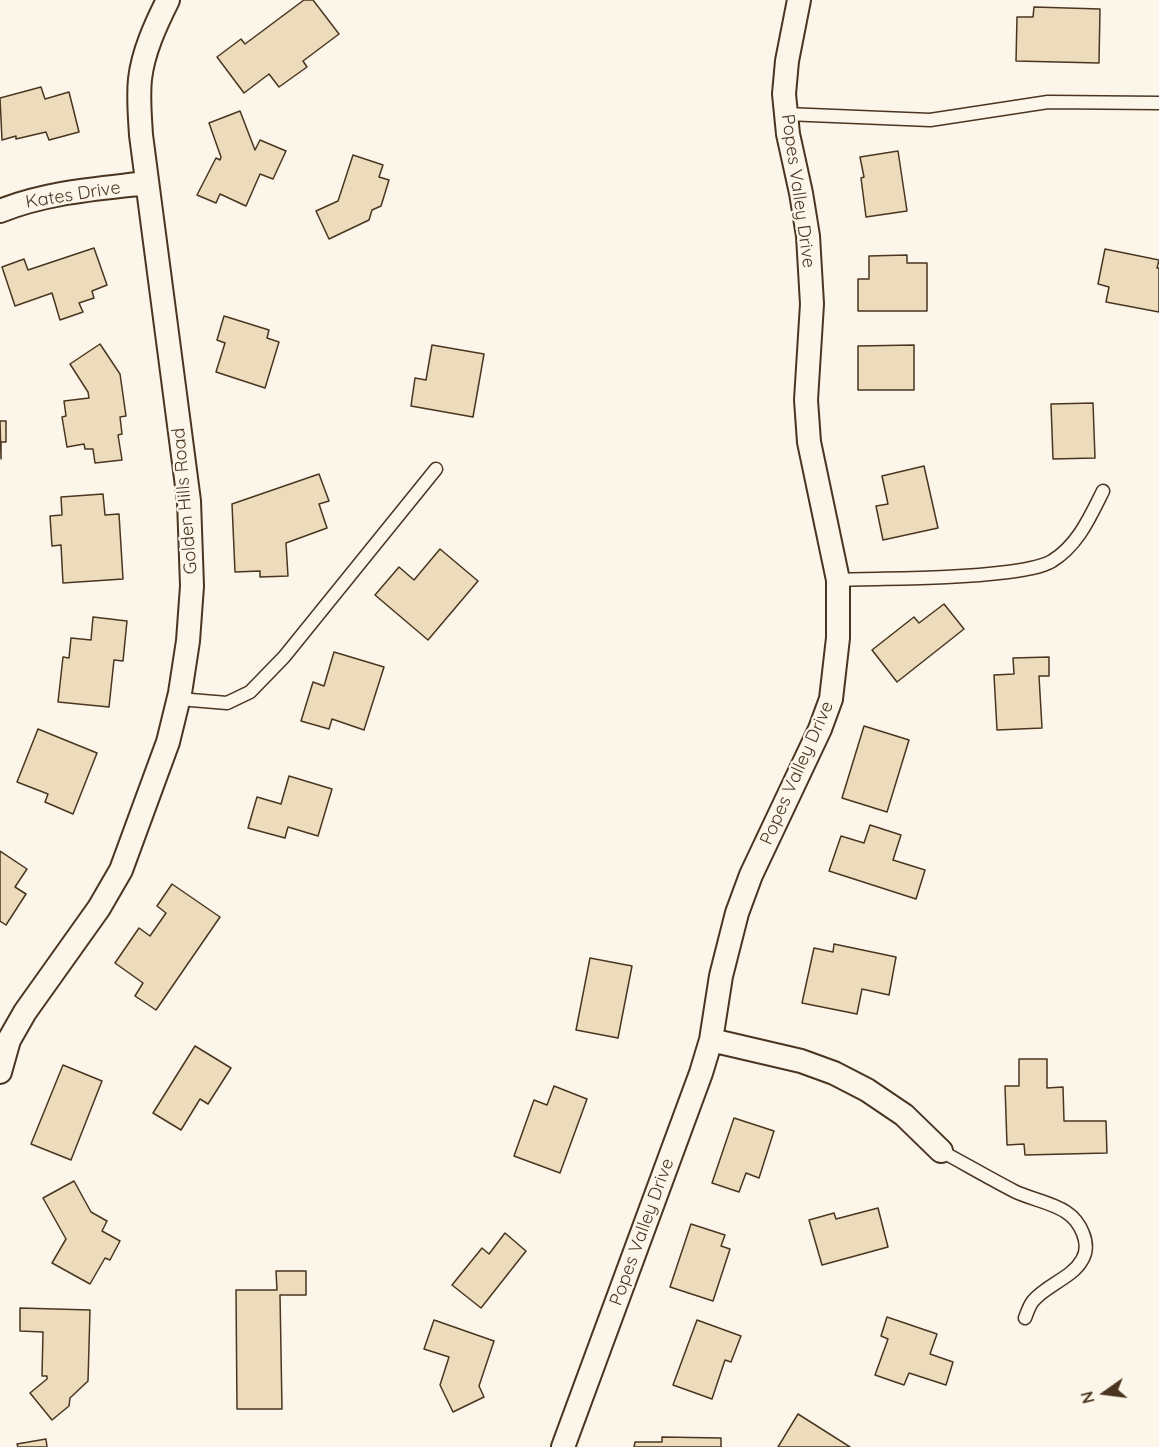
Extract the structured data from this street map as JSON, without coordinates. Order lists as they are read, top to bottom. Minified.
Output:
{"streets":{"street":["Popes Valley Drive","Kates Drive","Golden Hills Road"]},"crossings":[["Kates Drive","Golden Hills Road"]],"north":"left"}
